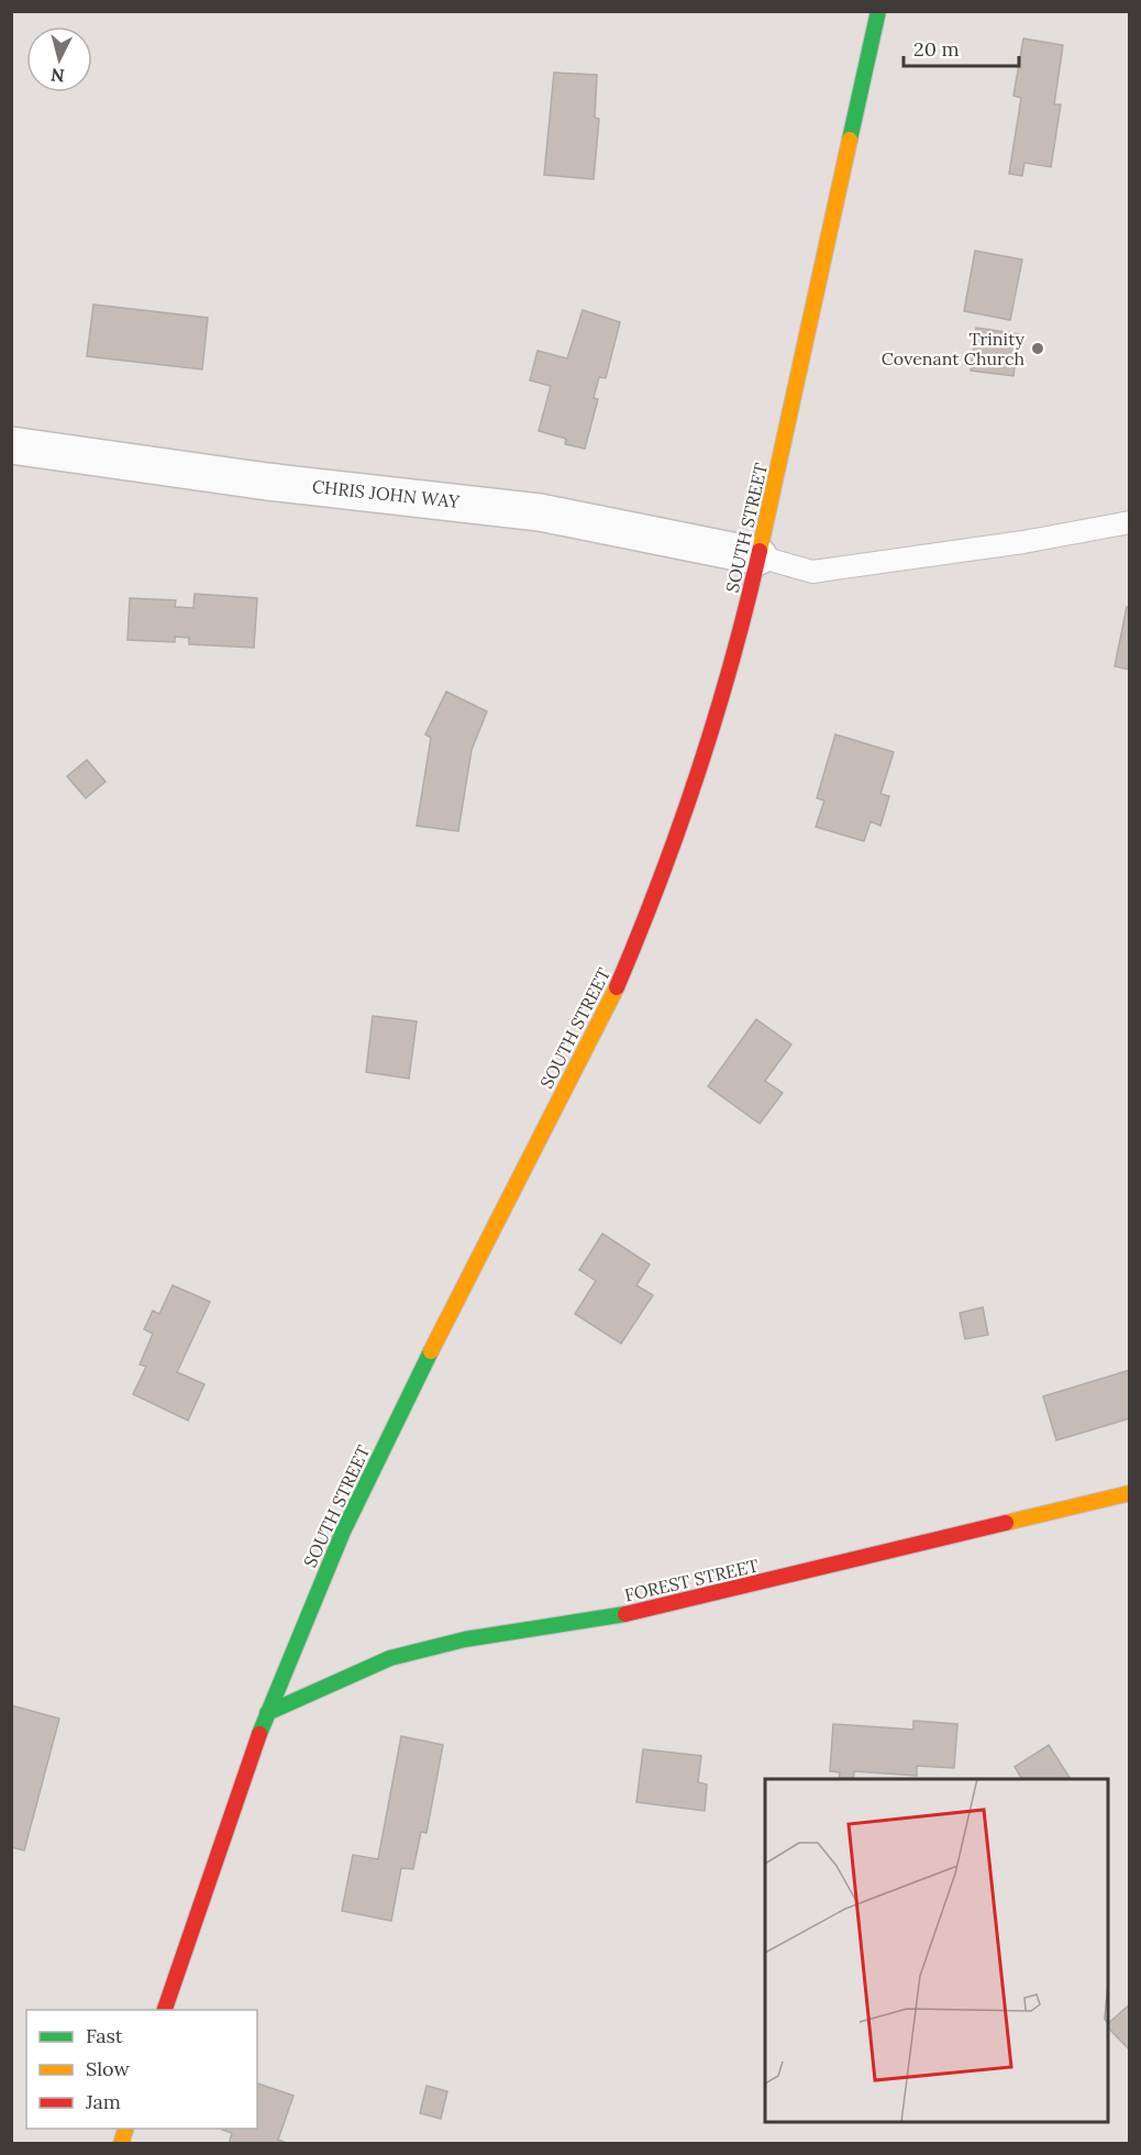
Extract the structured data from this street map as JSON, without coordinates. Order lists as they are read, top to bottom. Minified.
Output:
{"streets":{"street":["CHRIS JOHN WAY","SOUTH STREET","FOREST STREET"]},"crossings":[["CHRIS JOHN WAY","SOUTH STREET"],["SOUTH STREET","FOREST STREET"]],"places":["Trinity Covenant Church"],"legend":["Fast","Slow","Jam"],"scale_bar":"20 m","north":"bottom"}
